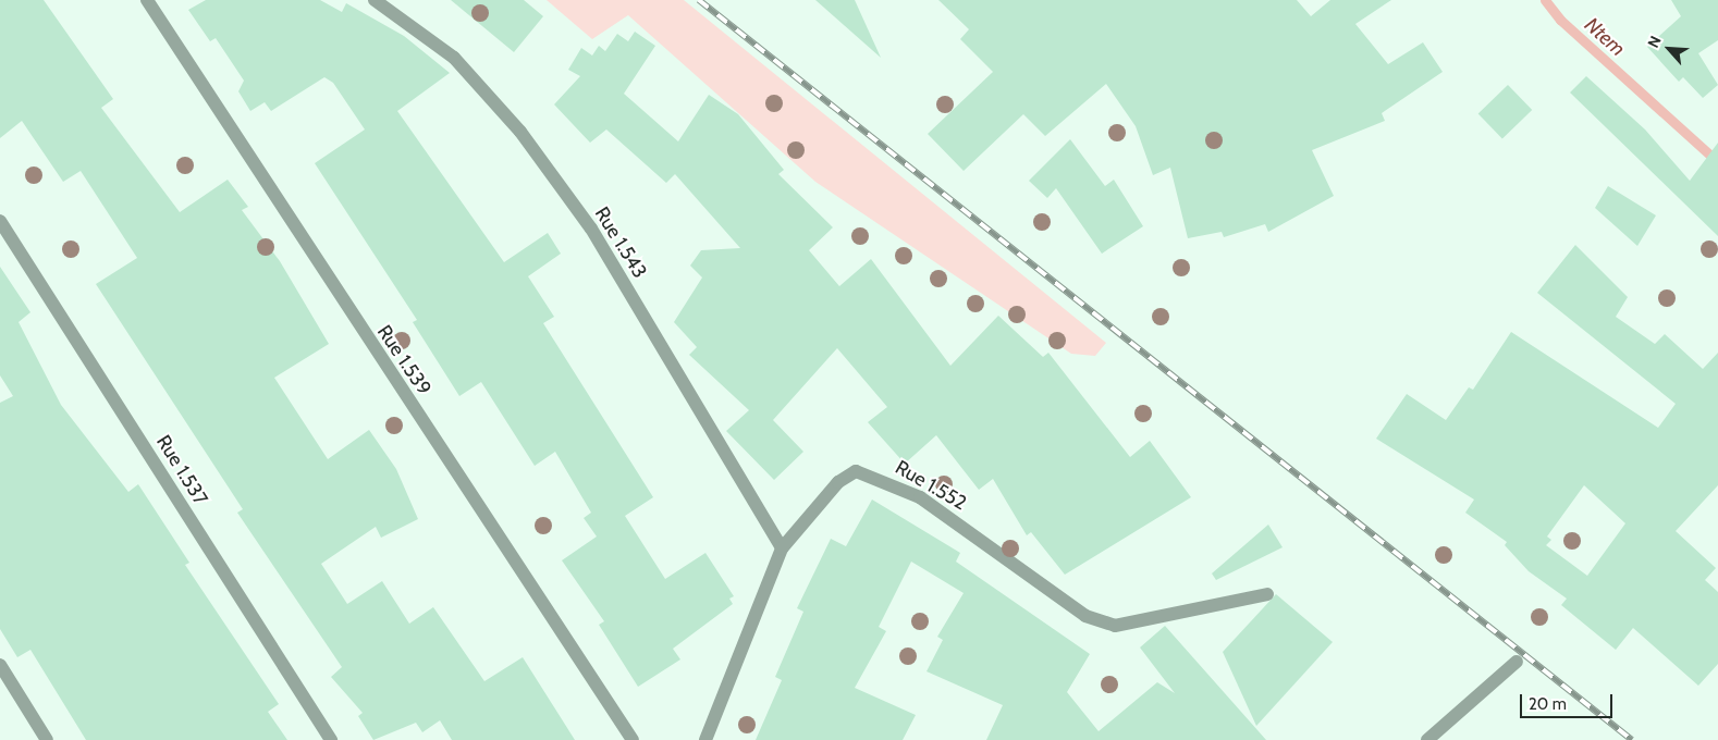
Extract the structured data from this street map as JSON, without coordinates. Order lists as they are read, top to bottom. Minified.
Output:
{"streets":{"street":["Rue 1.543","Rue 1.539","Rue 1.537","Rue 1.552"]},"crossings":[["Rue 1.543","Rue 1.552"]],"water":["Ntem"],"scale_bar":"20 m","north":"top left"}
